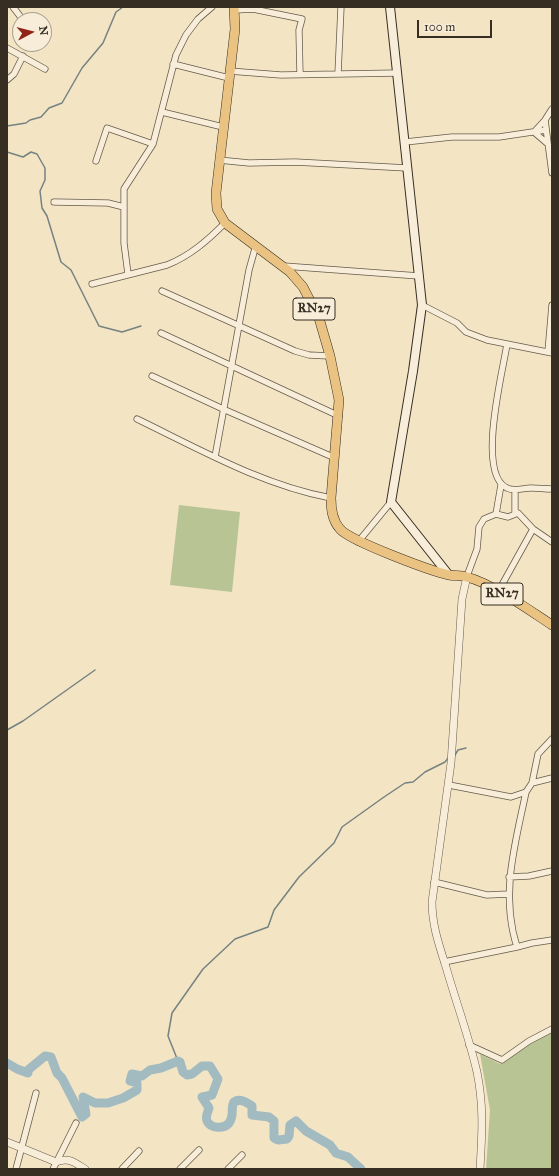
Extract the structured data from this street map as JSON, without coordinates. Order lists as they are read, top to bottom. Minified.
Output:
{"streets":{"main road":["RN27"]},"scale_bar":"100 m","north":"right"}
